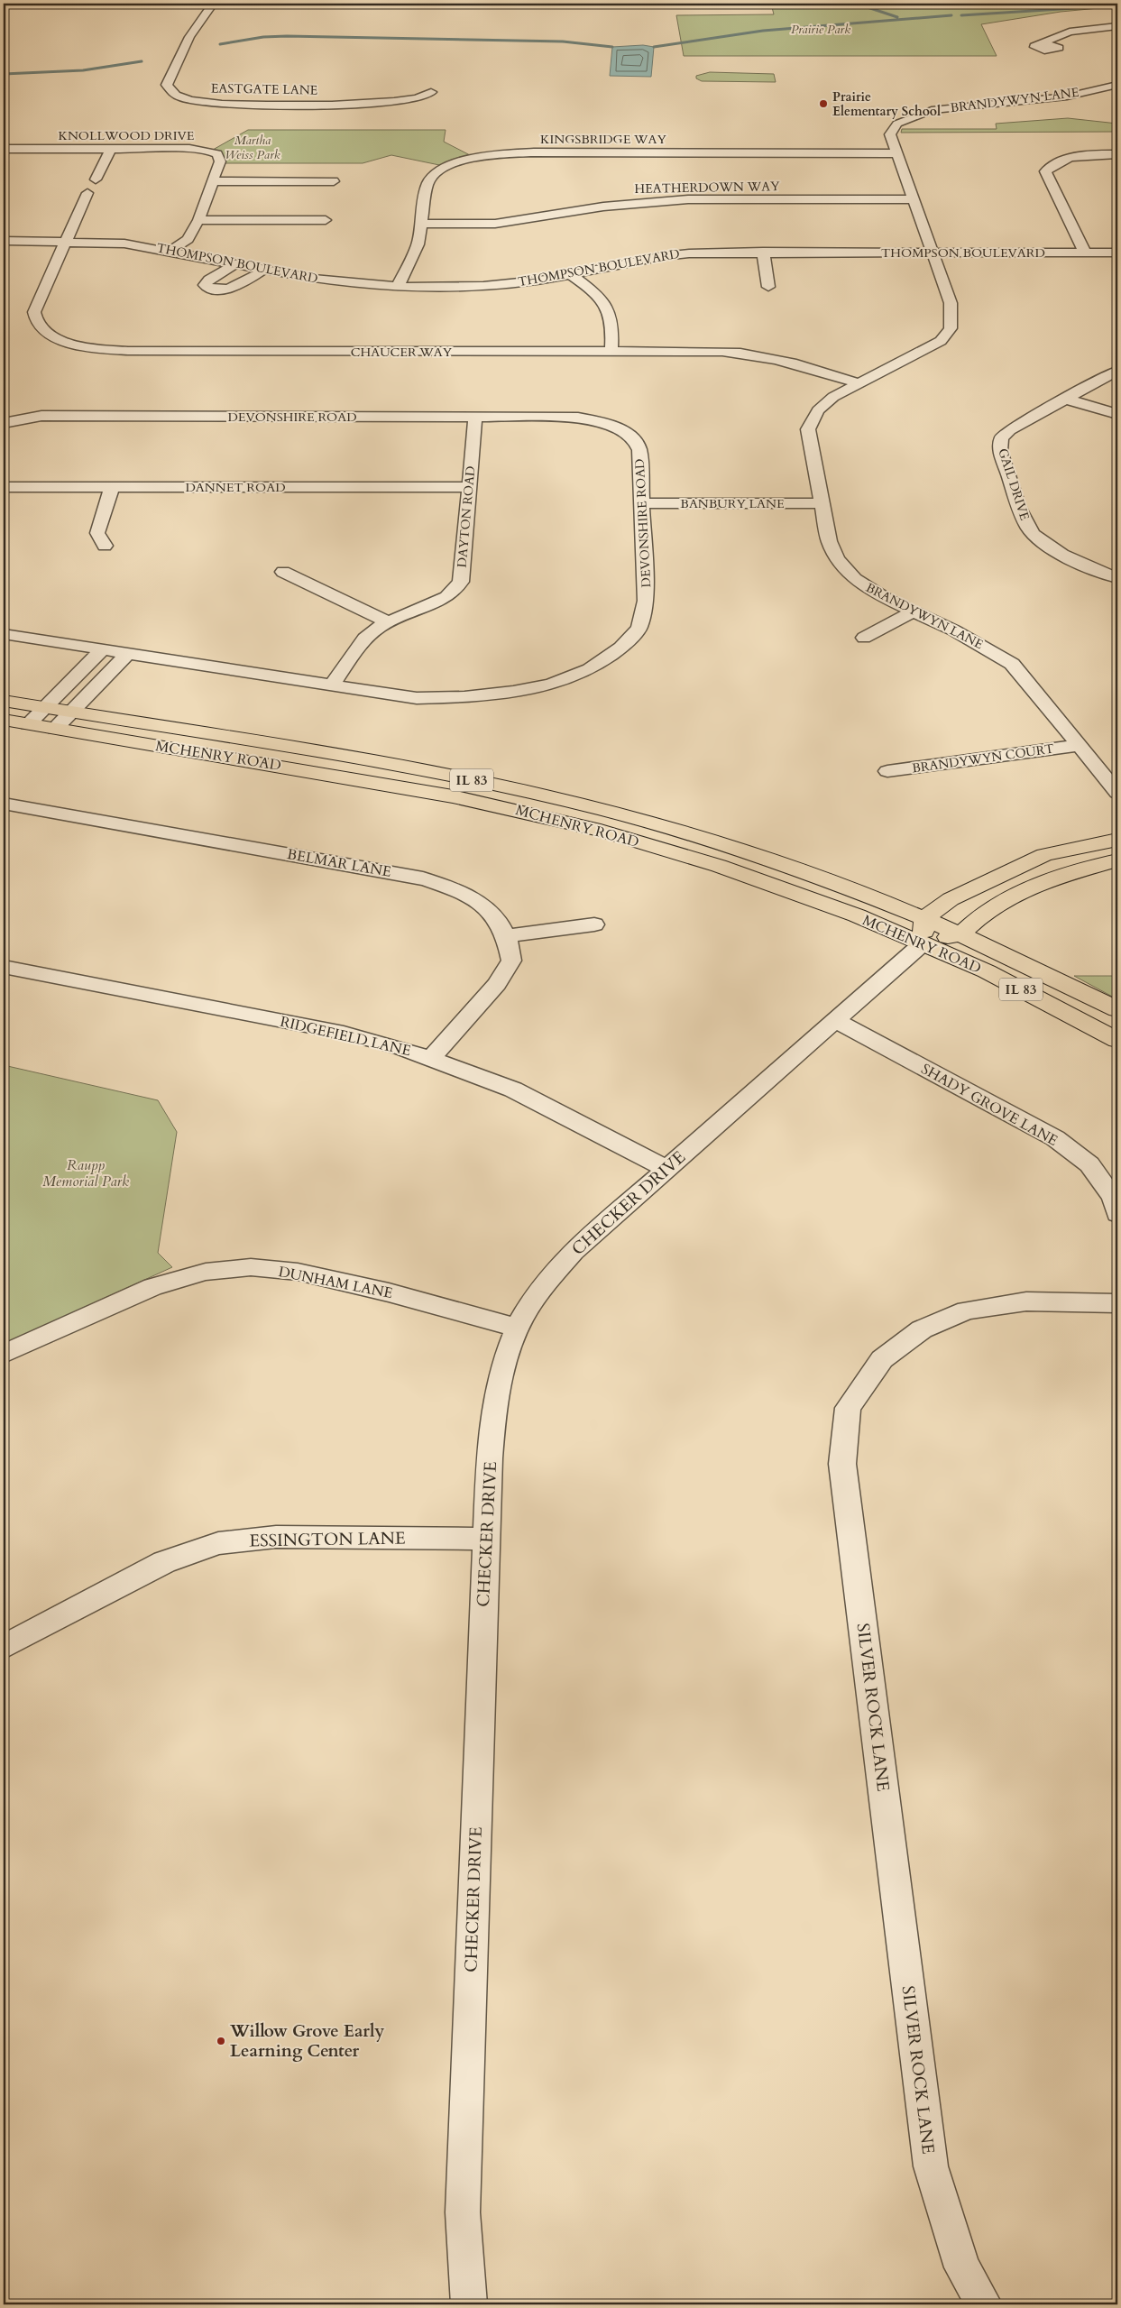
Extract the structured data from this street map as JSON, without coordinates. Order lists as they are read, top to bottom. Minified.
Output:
{"streets":{"main road":["MCHENRY ROAD","IL 83"],"street":["EASTGATE LANE","BRANDYWYN LANE","KNOLLWOOD DRIVE","KINGSBRIDGE WAY","HEATHERDOWN WAY","THOMPSON BOULEVARD","CHAUCER WAY","DEVONSHIRE ROAD","GAIL DRIVE","DANNET ROAD","BANBURY LANE","DAYTON ROAD","BRANDYWYN COURT","BELMAR LANE","RIDGEFIELD LANE","SHADY GROVE LANE","CHECKER DRIVE","DUNHAM LANE","ESSINGTON LANE","SILVER ROCK LANE"]},"crossings":[["BRANDYWYN LANE","KINGSBRIDGE WAY"],["BRANDYWYN LANE","HEATHERDOWN WAY"],["BRANDYWYN LANE","THOMPSON BOULEVARD"],["BRANDYWYN LANE","CHAUCER WAY"],["BRANDYWYN LANE","BANBURY LANE"],["BRANDYWYN LANE","BRANDYWYN COURT"],["KNOLLWOOD DRIVE","THOMPSON BOULEVARD"],["KINGSBRIDGE WAY","HEATHERDOWN WAY"],["KINGSBRIDGE WAY","THOMPSON BOULEVARD"],["THOMPSON BOULEVARD","CHAUCER WAY"],["DEVONSHIRE ROAD","BANBURY LANE"],["DEVONSHIRE ROAD","DAYTON ROAD"],["DANNET ROAD","DAYTON ROAD"],["MCHENRY ROAD","CHECKER DRIVE"],["BELMAR LANE","RIDGEFIELD LANE"],["RIDGEFIELD LANE","CHECKER DRIVE"],["SHADY GROVE LANE","CHECKER DRIVE"],["CHECKER DRIVE","DUNHAM LANE"],["CHECKER DRIVE","ESSINGTON LANE"]],"parks":["Prairie Park","Martha Weiss Park","Raupp Memorial Park"],"places":["Prairie Elementary School","Willow Grove Early Learning Center"]}
